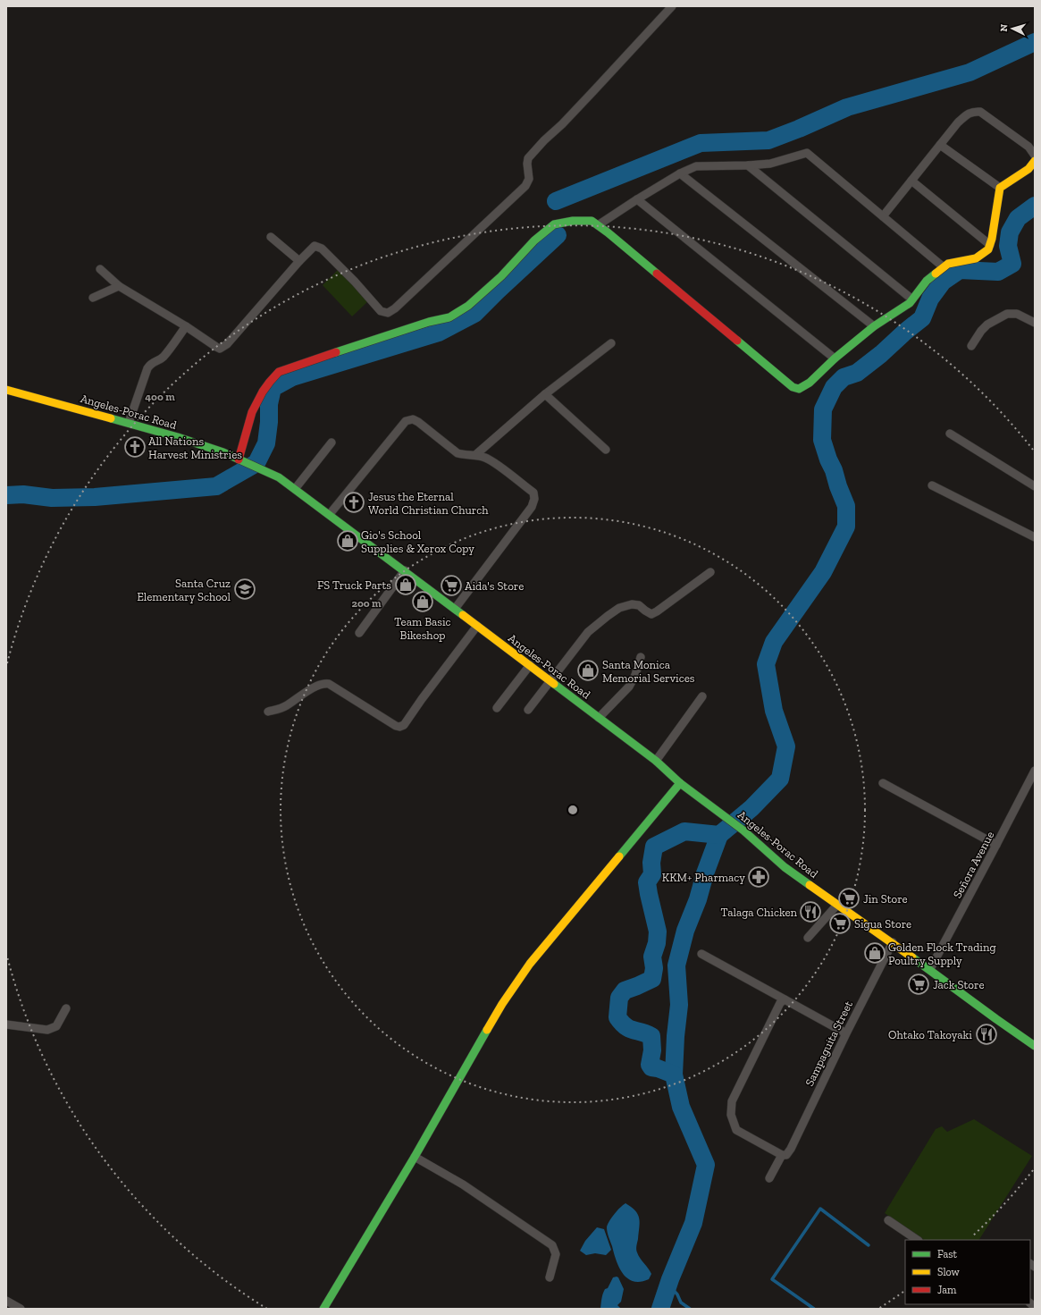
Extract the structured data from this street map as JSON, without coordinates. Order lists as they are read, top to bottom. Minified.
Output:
{"streets":{"street":["Angeles-Porac Road","Señora Avenue","Sampaguita Street"]},"crossings":[["Angeles-Porac Road","Señora Avenue"],["Angeles-Porac Road","Sampaguita Street"]],"places":{"church":["All Nations Harvest Ministries","Jesus the Eternal World Christian Church"],"shop":["Gio's School Supplies & Xerox Copy","FS Truck Parts","Team Basic Bikeshop","Santa Monica Memorial Services","Golden Flock Trading Poultry Supply"],"supermarket":["Aida's Store","Jin Store","Sigua Store","Jack Store"],"school or university":["Santa Cruz Elementary School"],"pharmacy":["KKM+ Pharmacy"],"restaurant":["Talaga Chicken","Ohtako Takoyaki"]},"legend":["Fast","Slow","Jam"],"north":"left","rings":["400 m","200 m"]}
